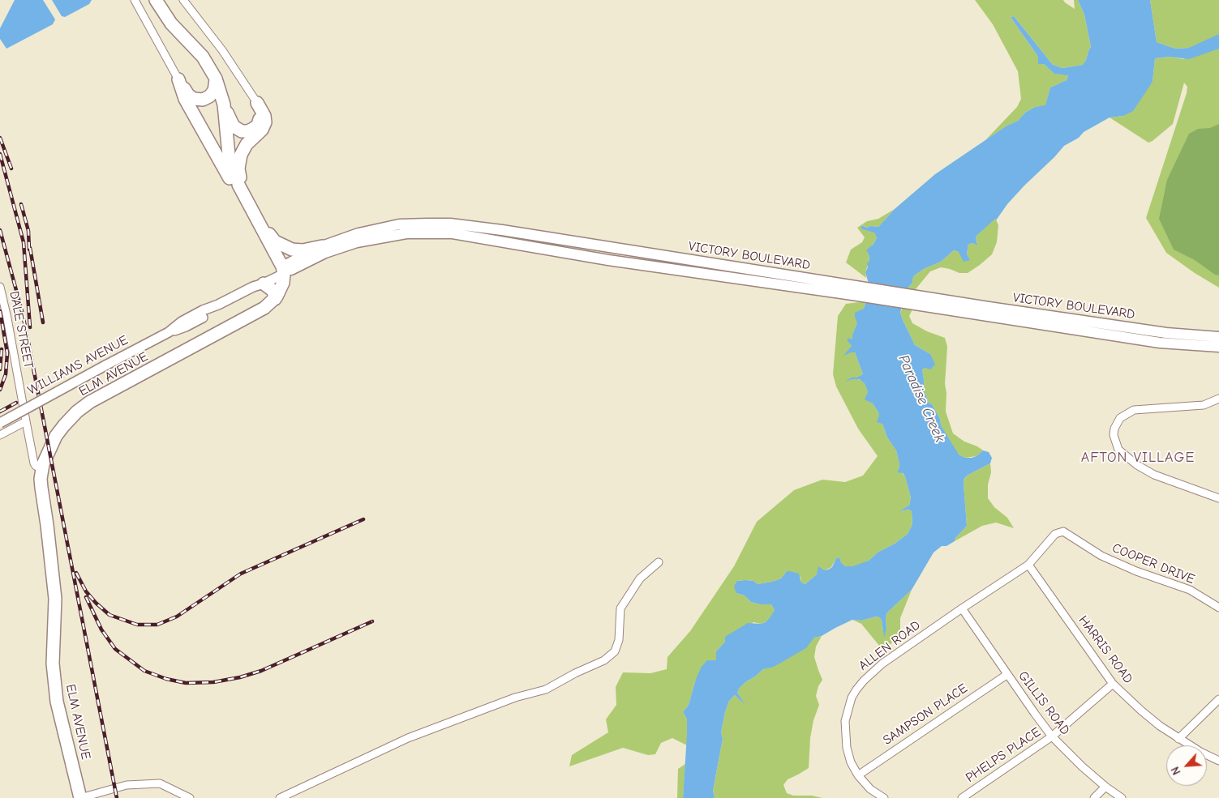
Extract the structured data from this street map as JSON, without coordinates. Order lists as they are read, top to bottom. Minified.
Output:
{"streets":{"main road":["VICTORY BOULEVARD","ELM AVENUE"],"street":["DALE STREET","WILLIAMS AVENUE","COOPER DRIVE","ALLEN ROAD","HARRIS ROAD","GILLIS ROAD","SAMPSON PLACE","PHELPS PLACE"]},"crossings":[["VICTORY BOULEVARD","WILLIAMS AVENUE"],["VICTORY BOULEVARD","ELM AVENUE"],["DALE STREET","ELM AVENUE"],["WILLIAMS AVENUE","ELM AVENUE"],["COOPER DRIVE","ALLEN ROAD"],["COOPER DRIVE","HARRIS ROAD"],["ALLEN ROAD","HARRIS ROAD"],["ALLEN ROAD","GILLIS ROAD"],["ALLEN ROAD","SAMPSON PLACE"],["HARRIS ROAD","PHELPS PLACE"],["GILLIS ROAD","SAMPSON PLACE"],["GILLIS ROAD","PHELPS PLACE"]],"districts":["AFTON VILLAGE"],"water":["Paradise Creek"],"north":"bottom left"}
